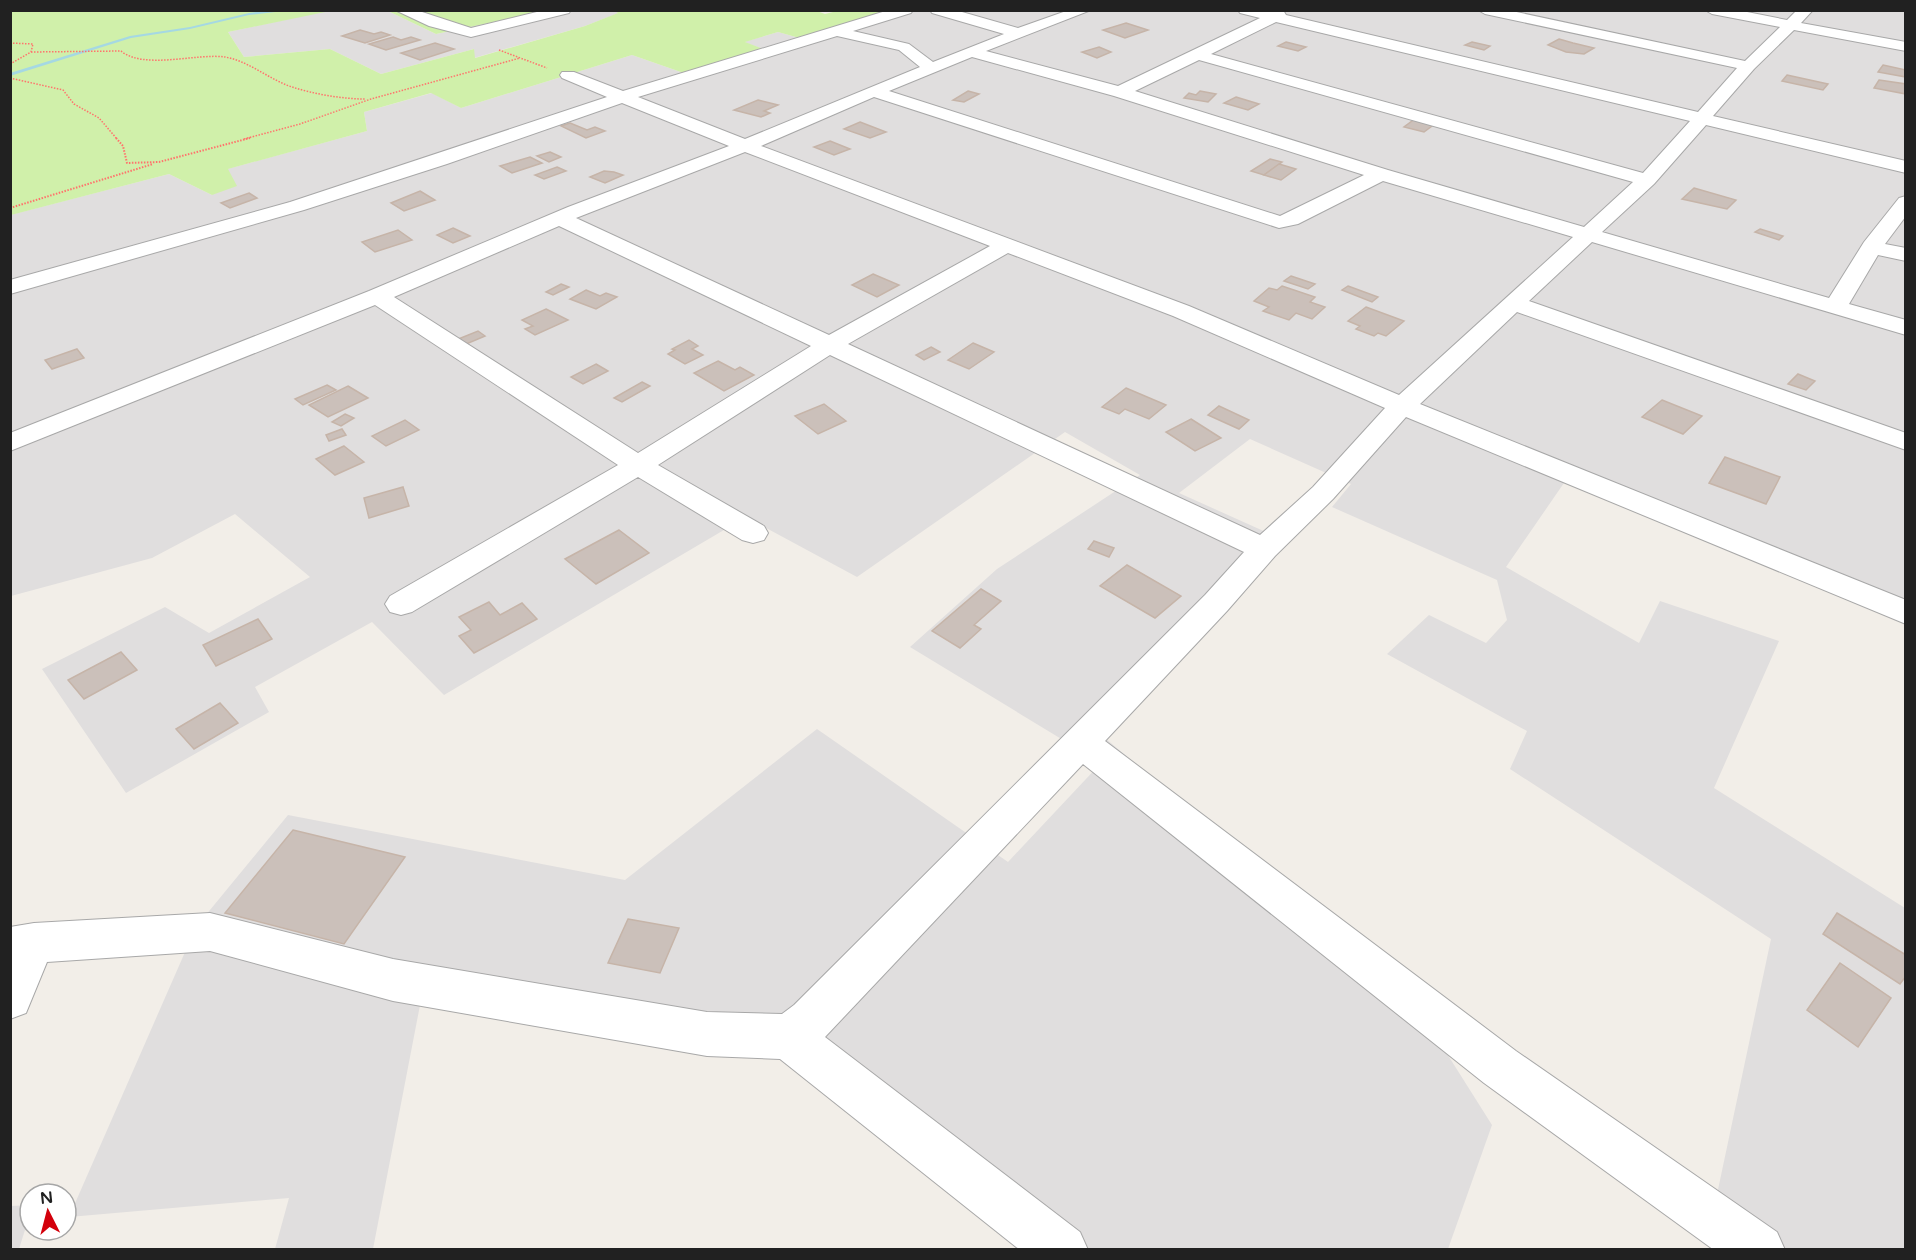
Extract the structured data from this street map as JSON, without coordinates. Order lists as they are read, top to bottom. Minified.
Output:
{"north":"top"}
